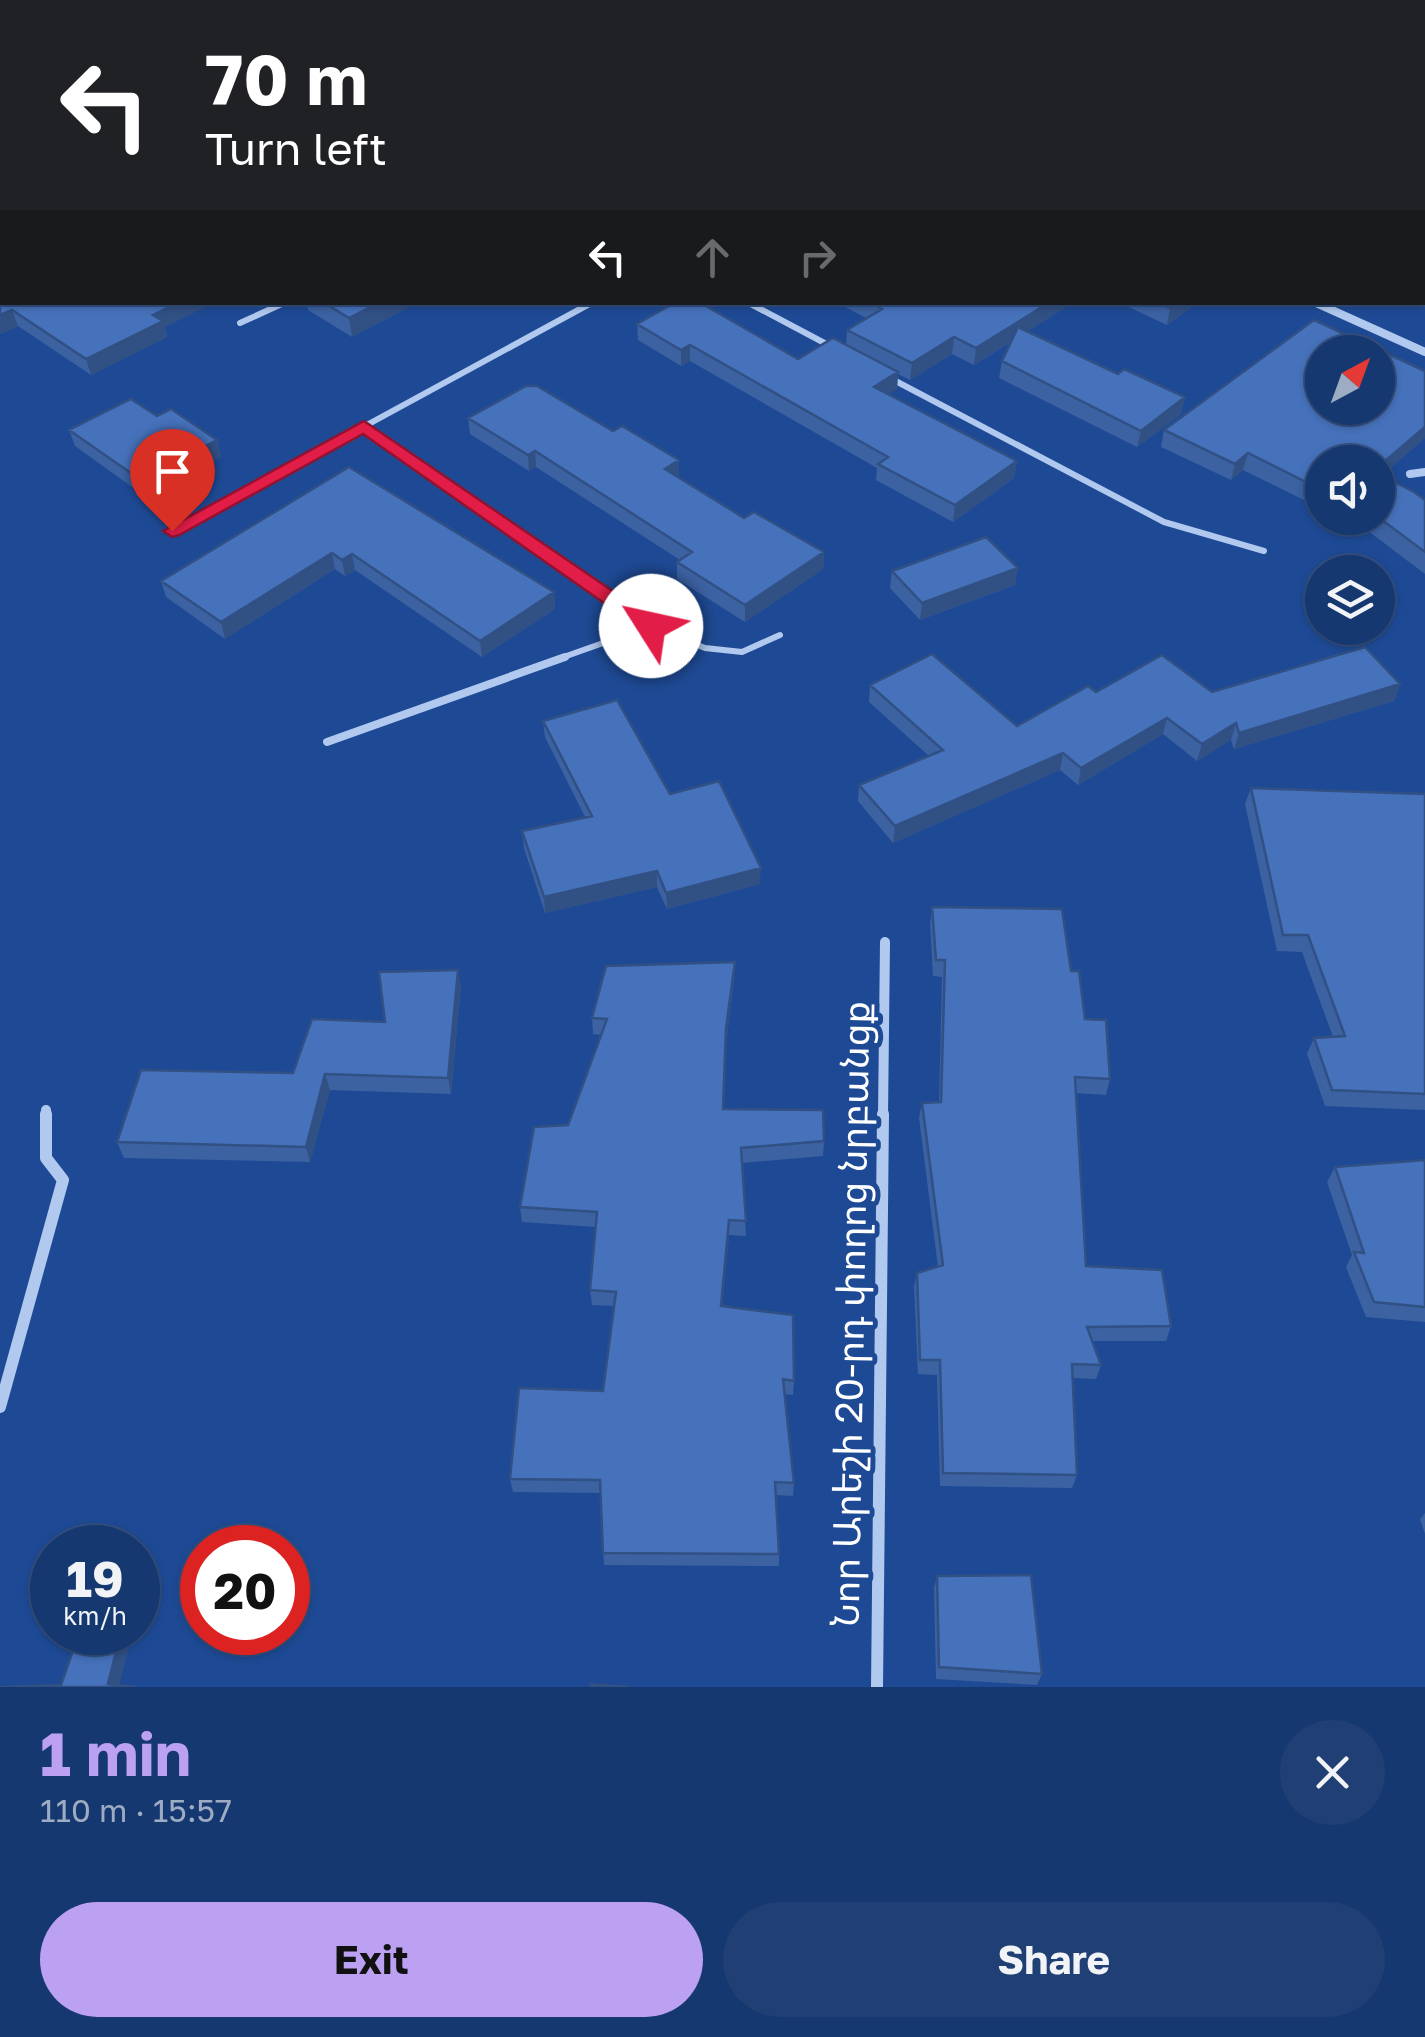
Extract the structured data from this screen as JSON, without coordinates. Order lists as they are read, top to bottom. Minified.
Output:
{"streets":{"street":["Նոր Արեշի 20-րդ փողոց նրբանցք"]},"north":"top right","page":{"turn":["70 m","Turn left"],"speed":"19 km/h","limit":"20","heading":["1 min","110 m · 15:57"],"buttons":["Exit","Share"]}}
